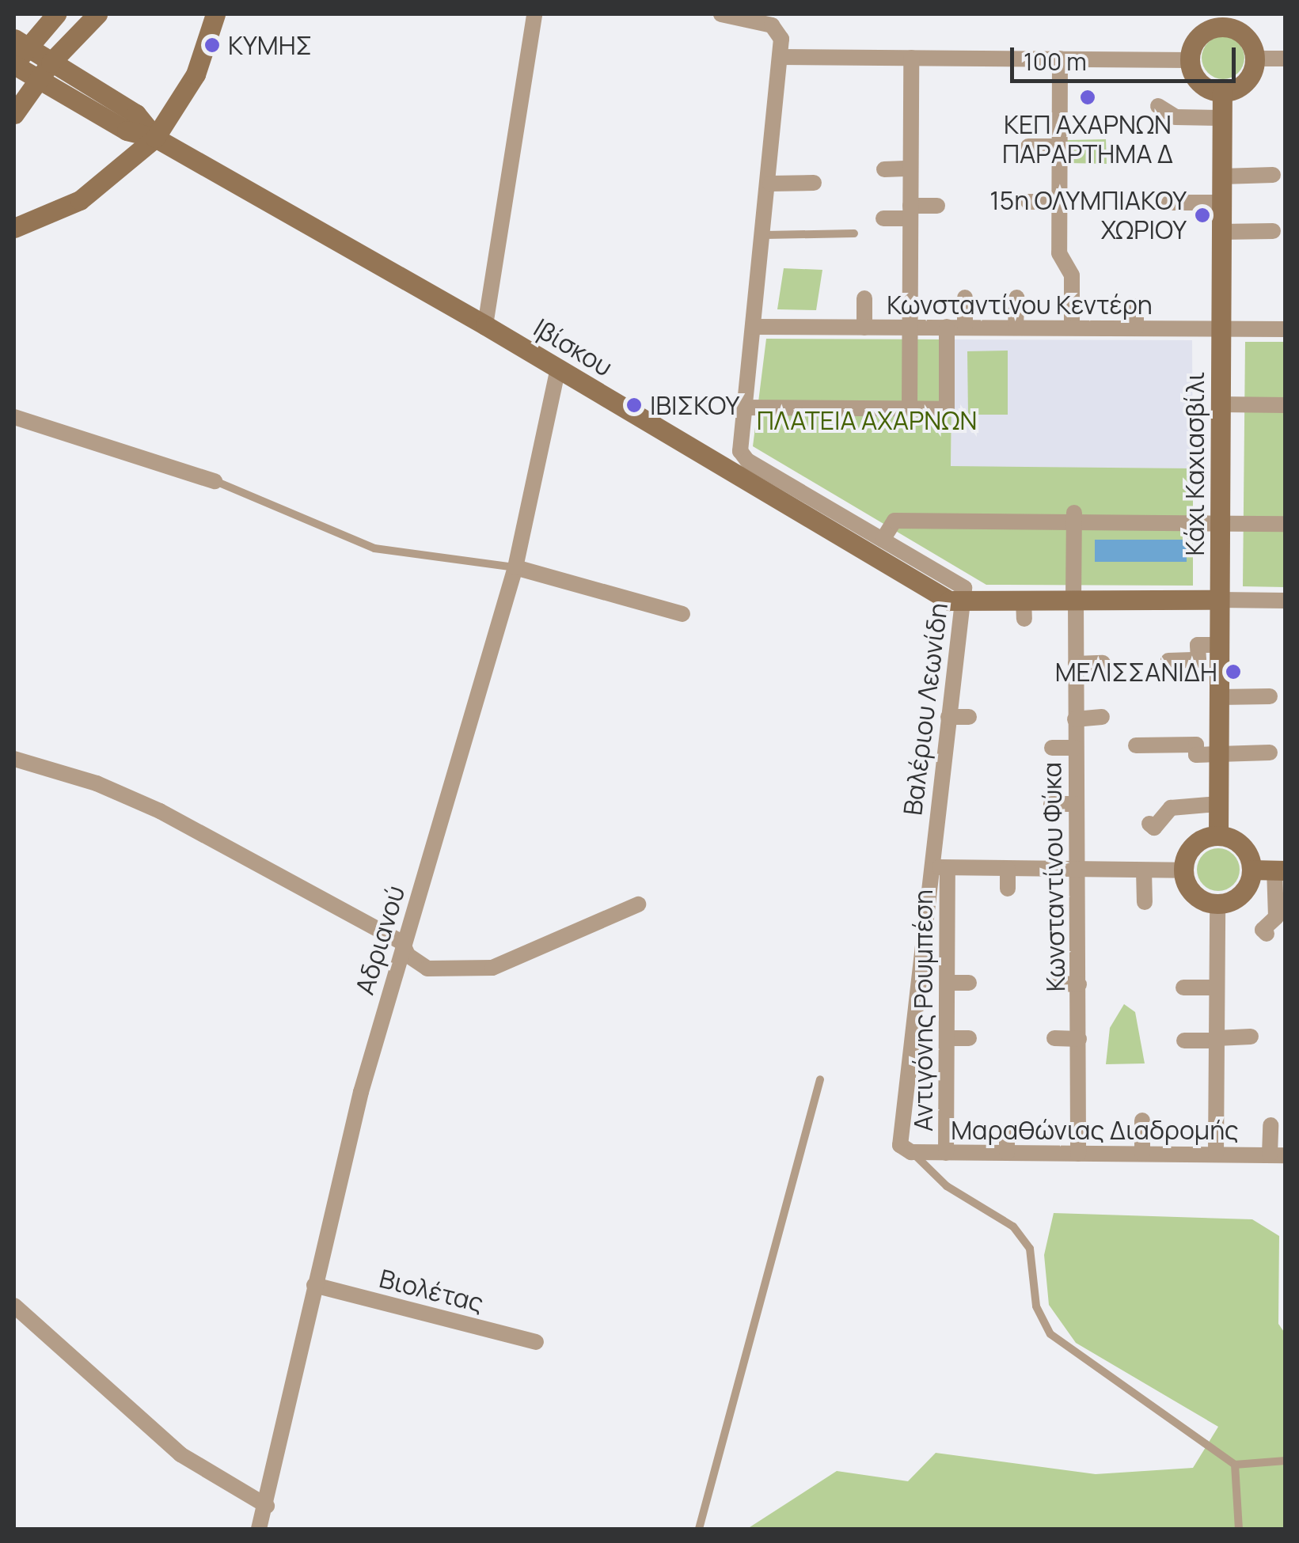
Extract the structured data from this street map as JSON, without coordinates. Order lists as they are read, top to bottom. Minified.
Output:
{"streets":{"street":["Κωνσταντίνου Κεντέρη","Ιβίσκου","Κάχι Καχιασβίλι","Βαλέριου Λεωνίδη","Κωνσταντίνου Φύκα","Αδριανού","Αντιγόνης Ρουμπέση","Μαραθώνιας Διαδρομής","Βιολέτας"]},"crossings":[["Κωνσταντίνου Κεντέρη","Κάχι Καχιασβίλι"],["Κωνσταντίνου Κεντέρη","Βαλέριου Λεωνίδη"],["Ιβίσκου","Βαλέριου Λεωνίδη"],["Ιβίσκου","Αδριανού"],["Βαλέριου Λεωνίδη","Μαραθώνιας Διαδρομής"],["Κωνσταντίνου Φύκα","Μαραθώνιας Διαδρομής"],["Αδριανού","Βιολέτας"],["Αντιγόνης Ρουμπέση","Μαραθώνιας Διαδρομής"]],"parks":["ΠΛΑΤΕΙΑ ΑΧΑΡΝΩΝ"],"places":["ΚΥΜΗΣ","ΚΕΠ ΑΧΑΡΝΩΝ ΠΑΡΑΡΤΗΜΑ Δ","15η ΟΛΥΜΠΙΑΚΟΥ ΧΩΡΙΟΥ","ΙΒΙΣΚΟΥ","ΜΕΛΙΣΣΑΝΙΔΗ"],"scale_bar":"100 m"}
